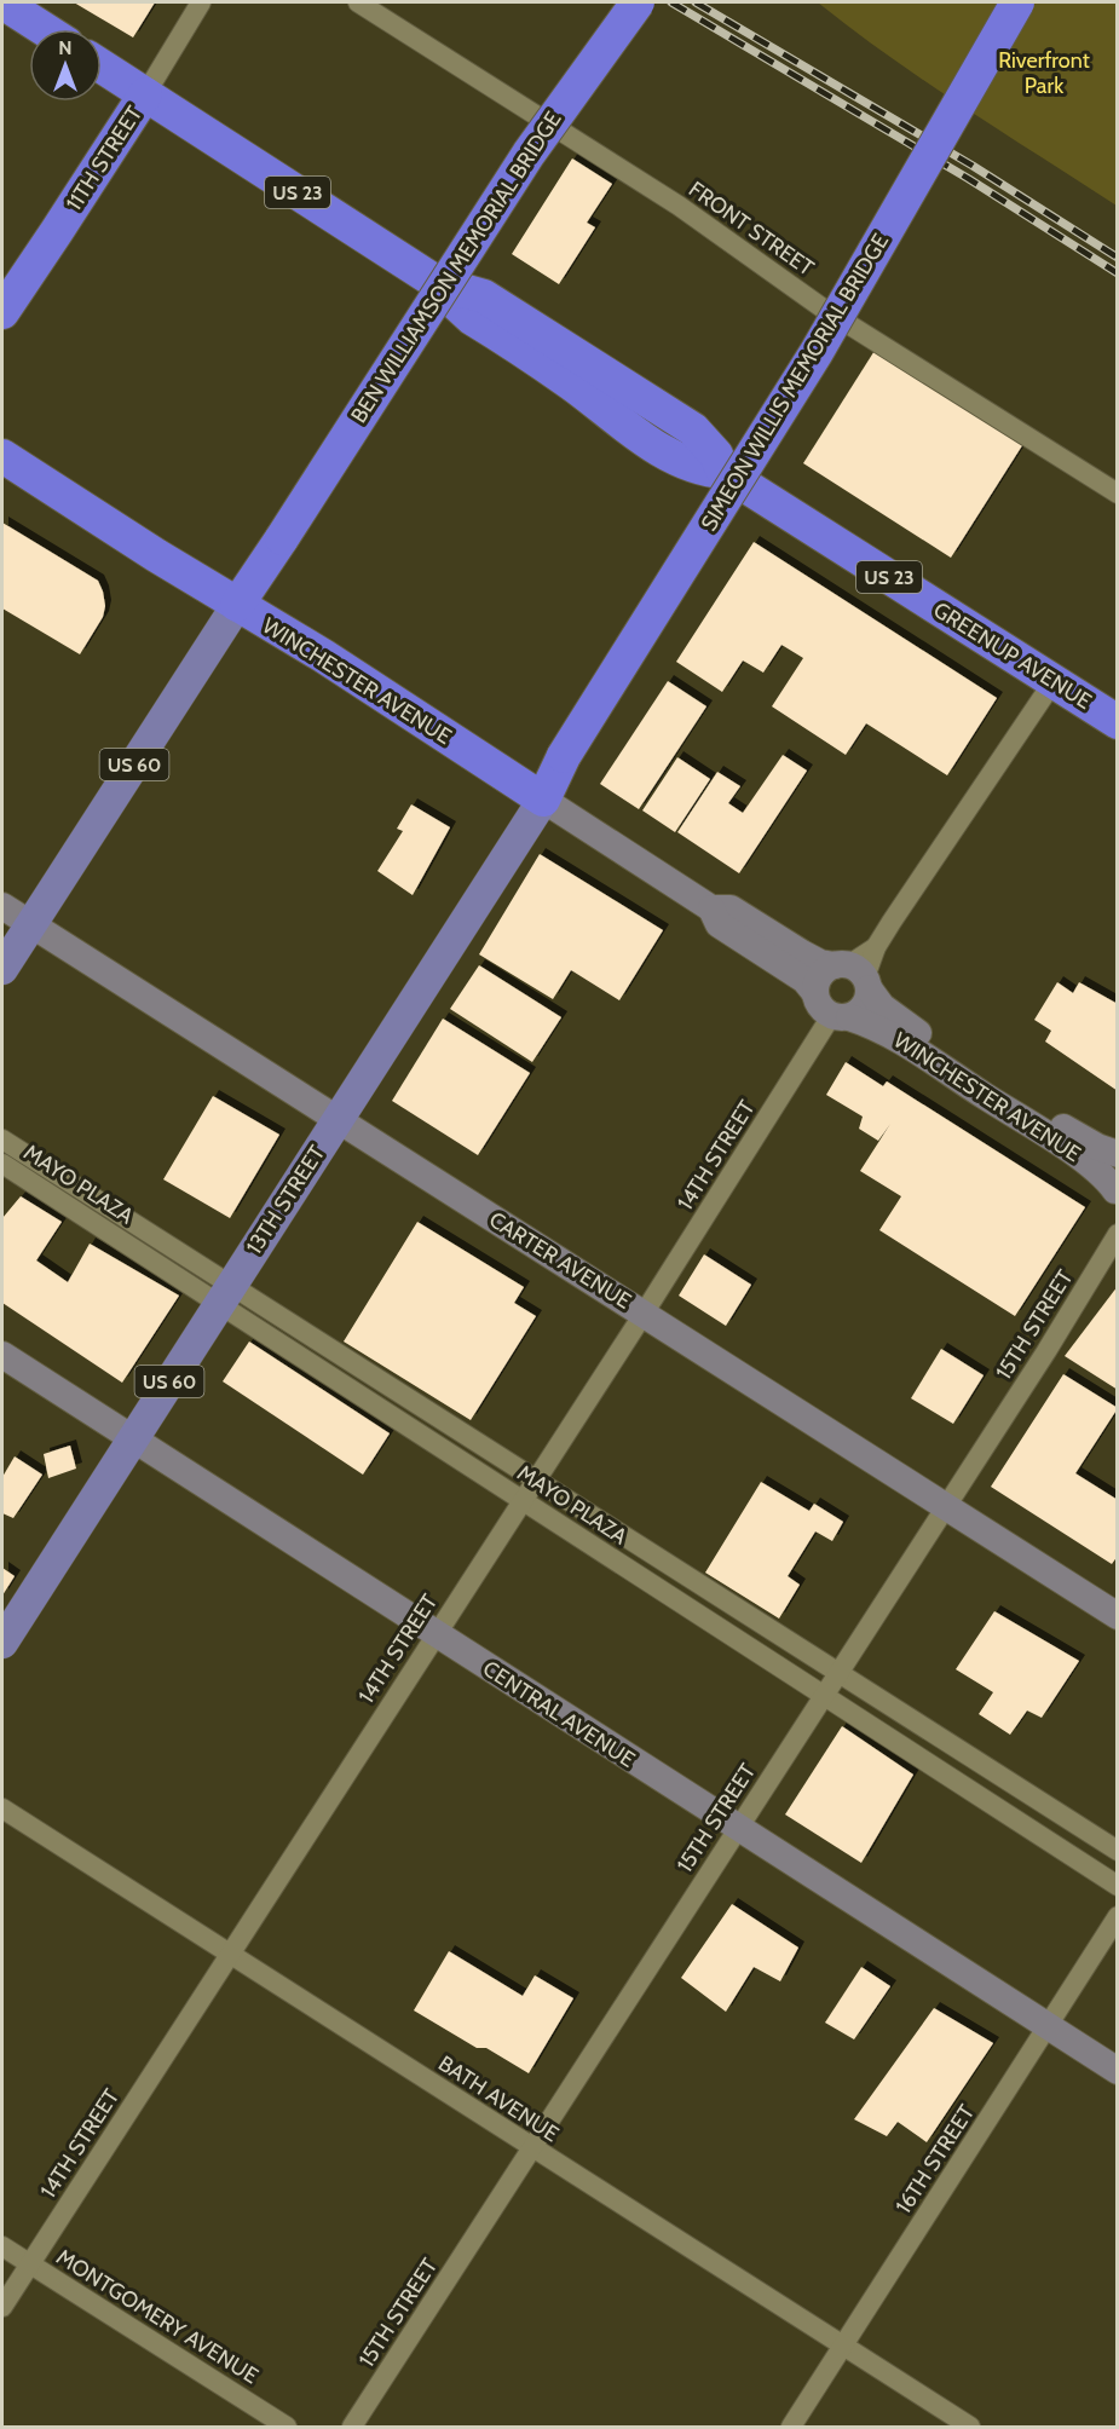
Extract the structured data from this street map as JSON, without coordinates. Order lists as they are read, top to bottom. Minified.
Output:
{"streets":{"highway":["11TH STREET","US 23","BEN WILLIAMSON MEMORIAL BRIDGE","SIMEON WILLIS MEMORIAL BRIDGE","GREENUP AVENUE","WINCHESTER AVENUE","13TH STREET"],"main road":["US 60"],"street":["FRONT STREET","14TH STREET","MAYO PLAZA","CARTER AVENUE","15TH STREET","CENTRAL AVENUE","BATH AVENUE","16TH STREET","MONTGOMERY AVENUE"]},"crossings":[["11TH STREET","GREENUP AVENUE"],["BEN WILLIAMSON MEMORIAL BRIDGE","WINCHESTER AVENUE"],["BEN WILLIAMSON MEMORIAL BRIDGE","US 60"],["SIMEON WILLIS MEMORIAL BRIDGE","13TH STREET"],["WINCHESTER AVENUE","US 60"],["WINCHESTER AVENUE","14TH STREET"],["WINCHESTER AVENUE","13TH STREET"],["US 60","CARTER AVENUE"],["14TH STREET","MAYO PLAZA"],["14TH STREET","CARTER AVENUE"],["14TH STREET","CENTRAL AVENUE"],["14TH STREET","BATH AVENUE"],["14TH STREET","MONTGOMERY AVENUE"],["MAYO PLAZA","13TH STREET"],["MAYO PLAZA","15TH STREET"],["13TH STREET","CARTER AVENUE"],["13TH STREET","CENTRAL AVENUE"],["CARTER AVENUE","15TH STREET"],["15TH STREET","CENTRAL AVENUE"],["15TH STREET","BATH AVENUE"],["CENTRAL AVENUE","16TH STREET"],["BATH AVENUE","16TH STREET"]],"parks":["Riverfront Park"],"north":"top"}
